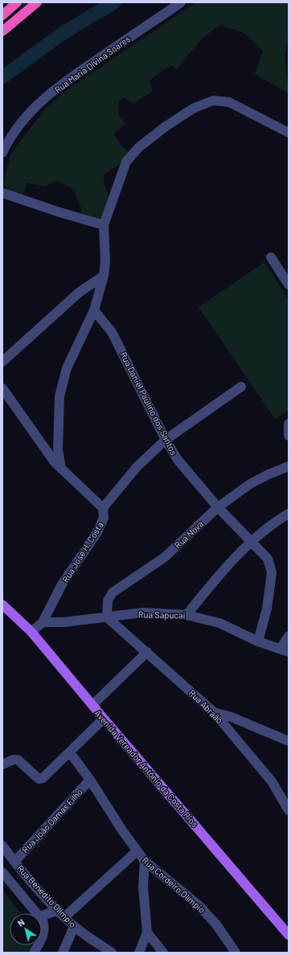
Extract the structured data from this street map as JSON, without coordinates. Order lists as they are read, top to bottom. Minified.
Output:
{"streets":{"main road":["Avenida Vereador Antônio da Costa Rios"],"street":["Rua Maria Divina Soares","Rua Daniel Paulino dos Santos","Rua Nova","Rua José H. Costa","Rua Sapucaí","Rua Abraão","Rua João Damas Filho","Rua Cordeiro Olímpio","Rua Benedito Olímpio"]},"crossings":[["Rua Daniel Paulino dos Santos","Rua Nova"],["Rua Daniel Paulino dos Santos","Rua Sapucaí"],["Rua Nova","Rua Sapucaí"],["Rua Nova","Rua Abraão"],["Rua José H. Costa","Rua Sapucaí"],["Rua Sapucaí","Rua Abraão"],["Rua João Damas Filho","Rua Cordeiro Olímpio"],["Rua João Damas Filho","Rua Benedito Olímpio"]],"north":"top left"}
